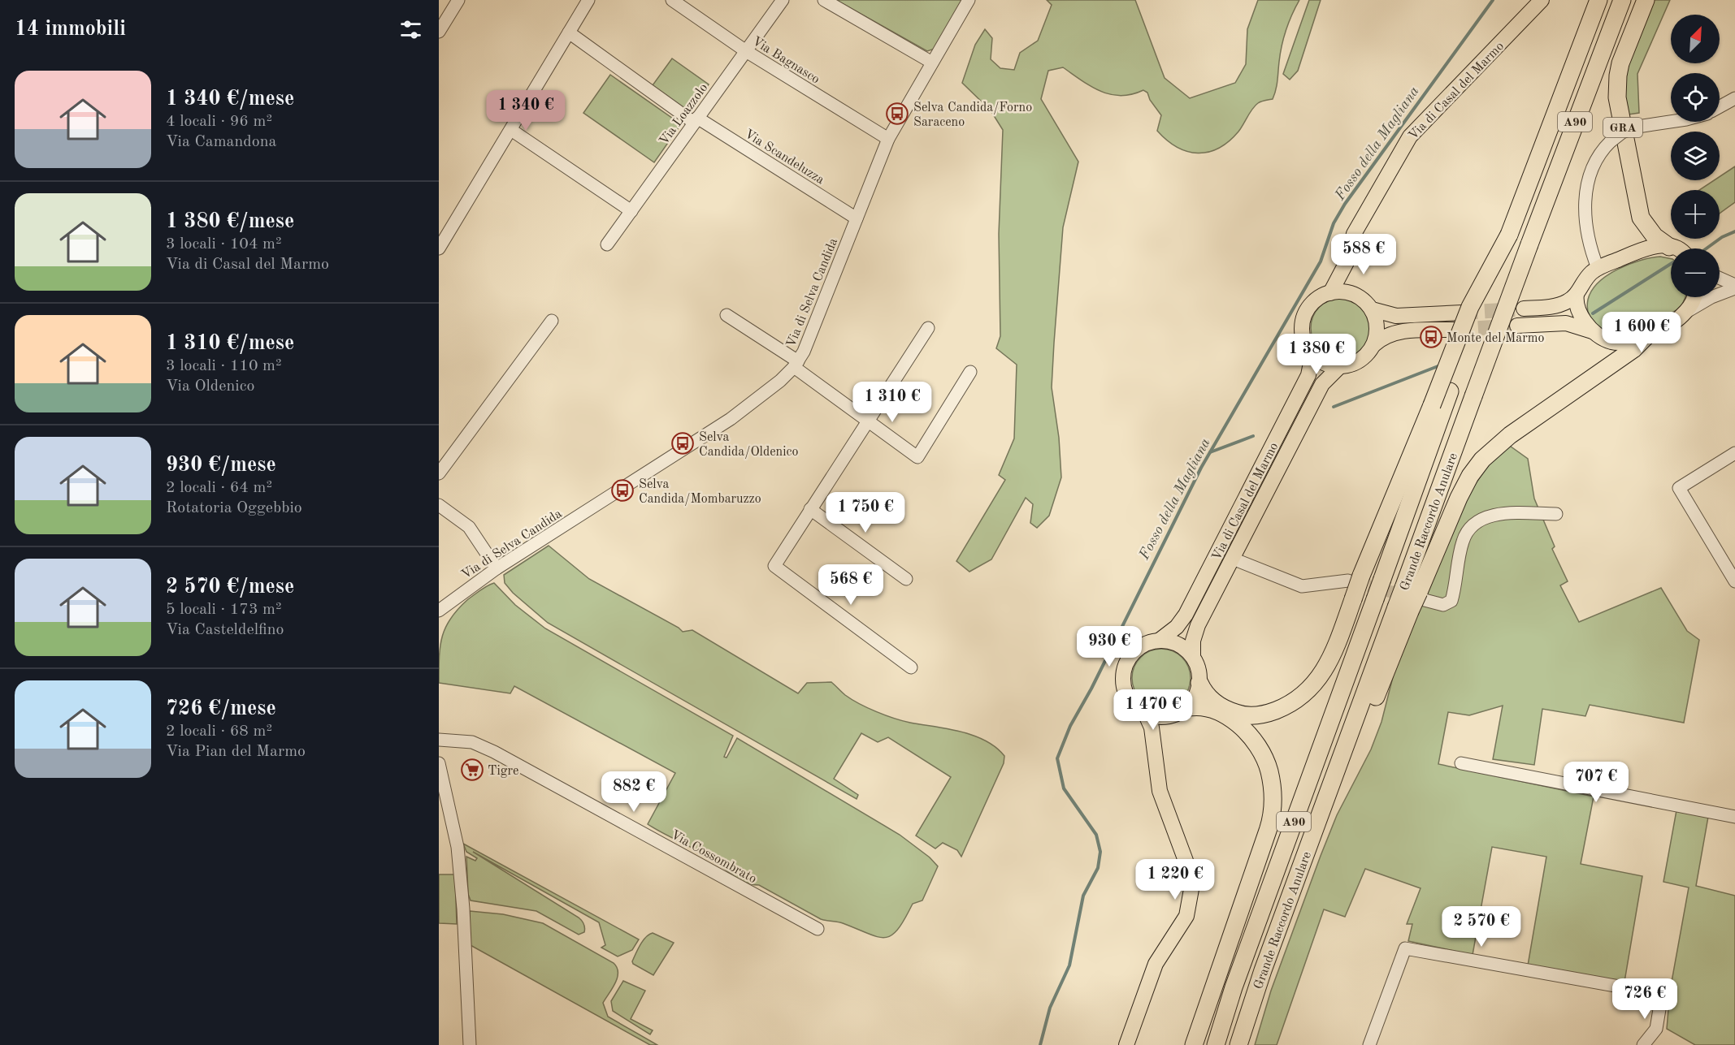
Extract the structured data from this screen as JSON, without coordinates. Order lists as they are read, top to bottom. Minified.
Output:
{"streets":{"highway":["A90","GRA","Grande Raccordo Anulare"],"main road":["Via di Casal del Marmo"],"street":["Via Bagnasco","Via Loazzolo","Via Scandeluzza","Via di Selva Candida","Via Cossombrato"]},"crossings":[["Via Bagnasco","Via Loazzolo"],["Via Bagnasco","Via di Selva Candida"],["Via Loazzolo","Via Scandeluzza"],["Via Scandeluzza","Via di Selva Candida"]],"water":["Fosso della Magliana"],"places":{"bus stop":["Selva Candida/Forno Saraceno","Monte del Marmo","Selva Candida/Oldenico","Selva Candida/Mombaruzzo"],"supermarket":["Tigre"]},"north":"top right","page":{"heading":"14 immobili","map_buttons":["+","−"],"list":[{"name":"1 340 €/mese","note":"4 locali · 96 m² · Via Camandona"},{"name":"1 380 €/mese","note":"3 locali · 104 m² · Via di Casal del Marmo"},{"name":"1 310 €/mese","note":"3 locali · 110 m² · Via Oldenico"},{"name":"930 €/mese","note":"2 locali · 64 m² · Rotatoria Oggebbio"},{"name":"2 570 €/mese","note":"5 locali · 173 m² · Via Casteldelfino"},{"name":"726 €/mese","note":"2 locali · 68 m² · Via Pian del Marmo"}],"price":["1 340 €","588 €","1 600 €","1 380 €","1 310 €","1 750 €","568 €","930 €","1 470 €","707 €","882 €","1 220 €","2 570 €","726 €"]}}
